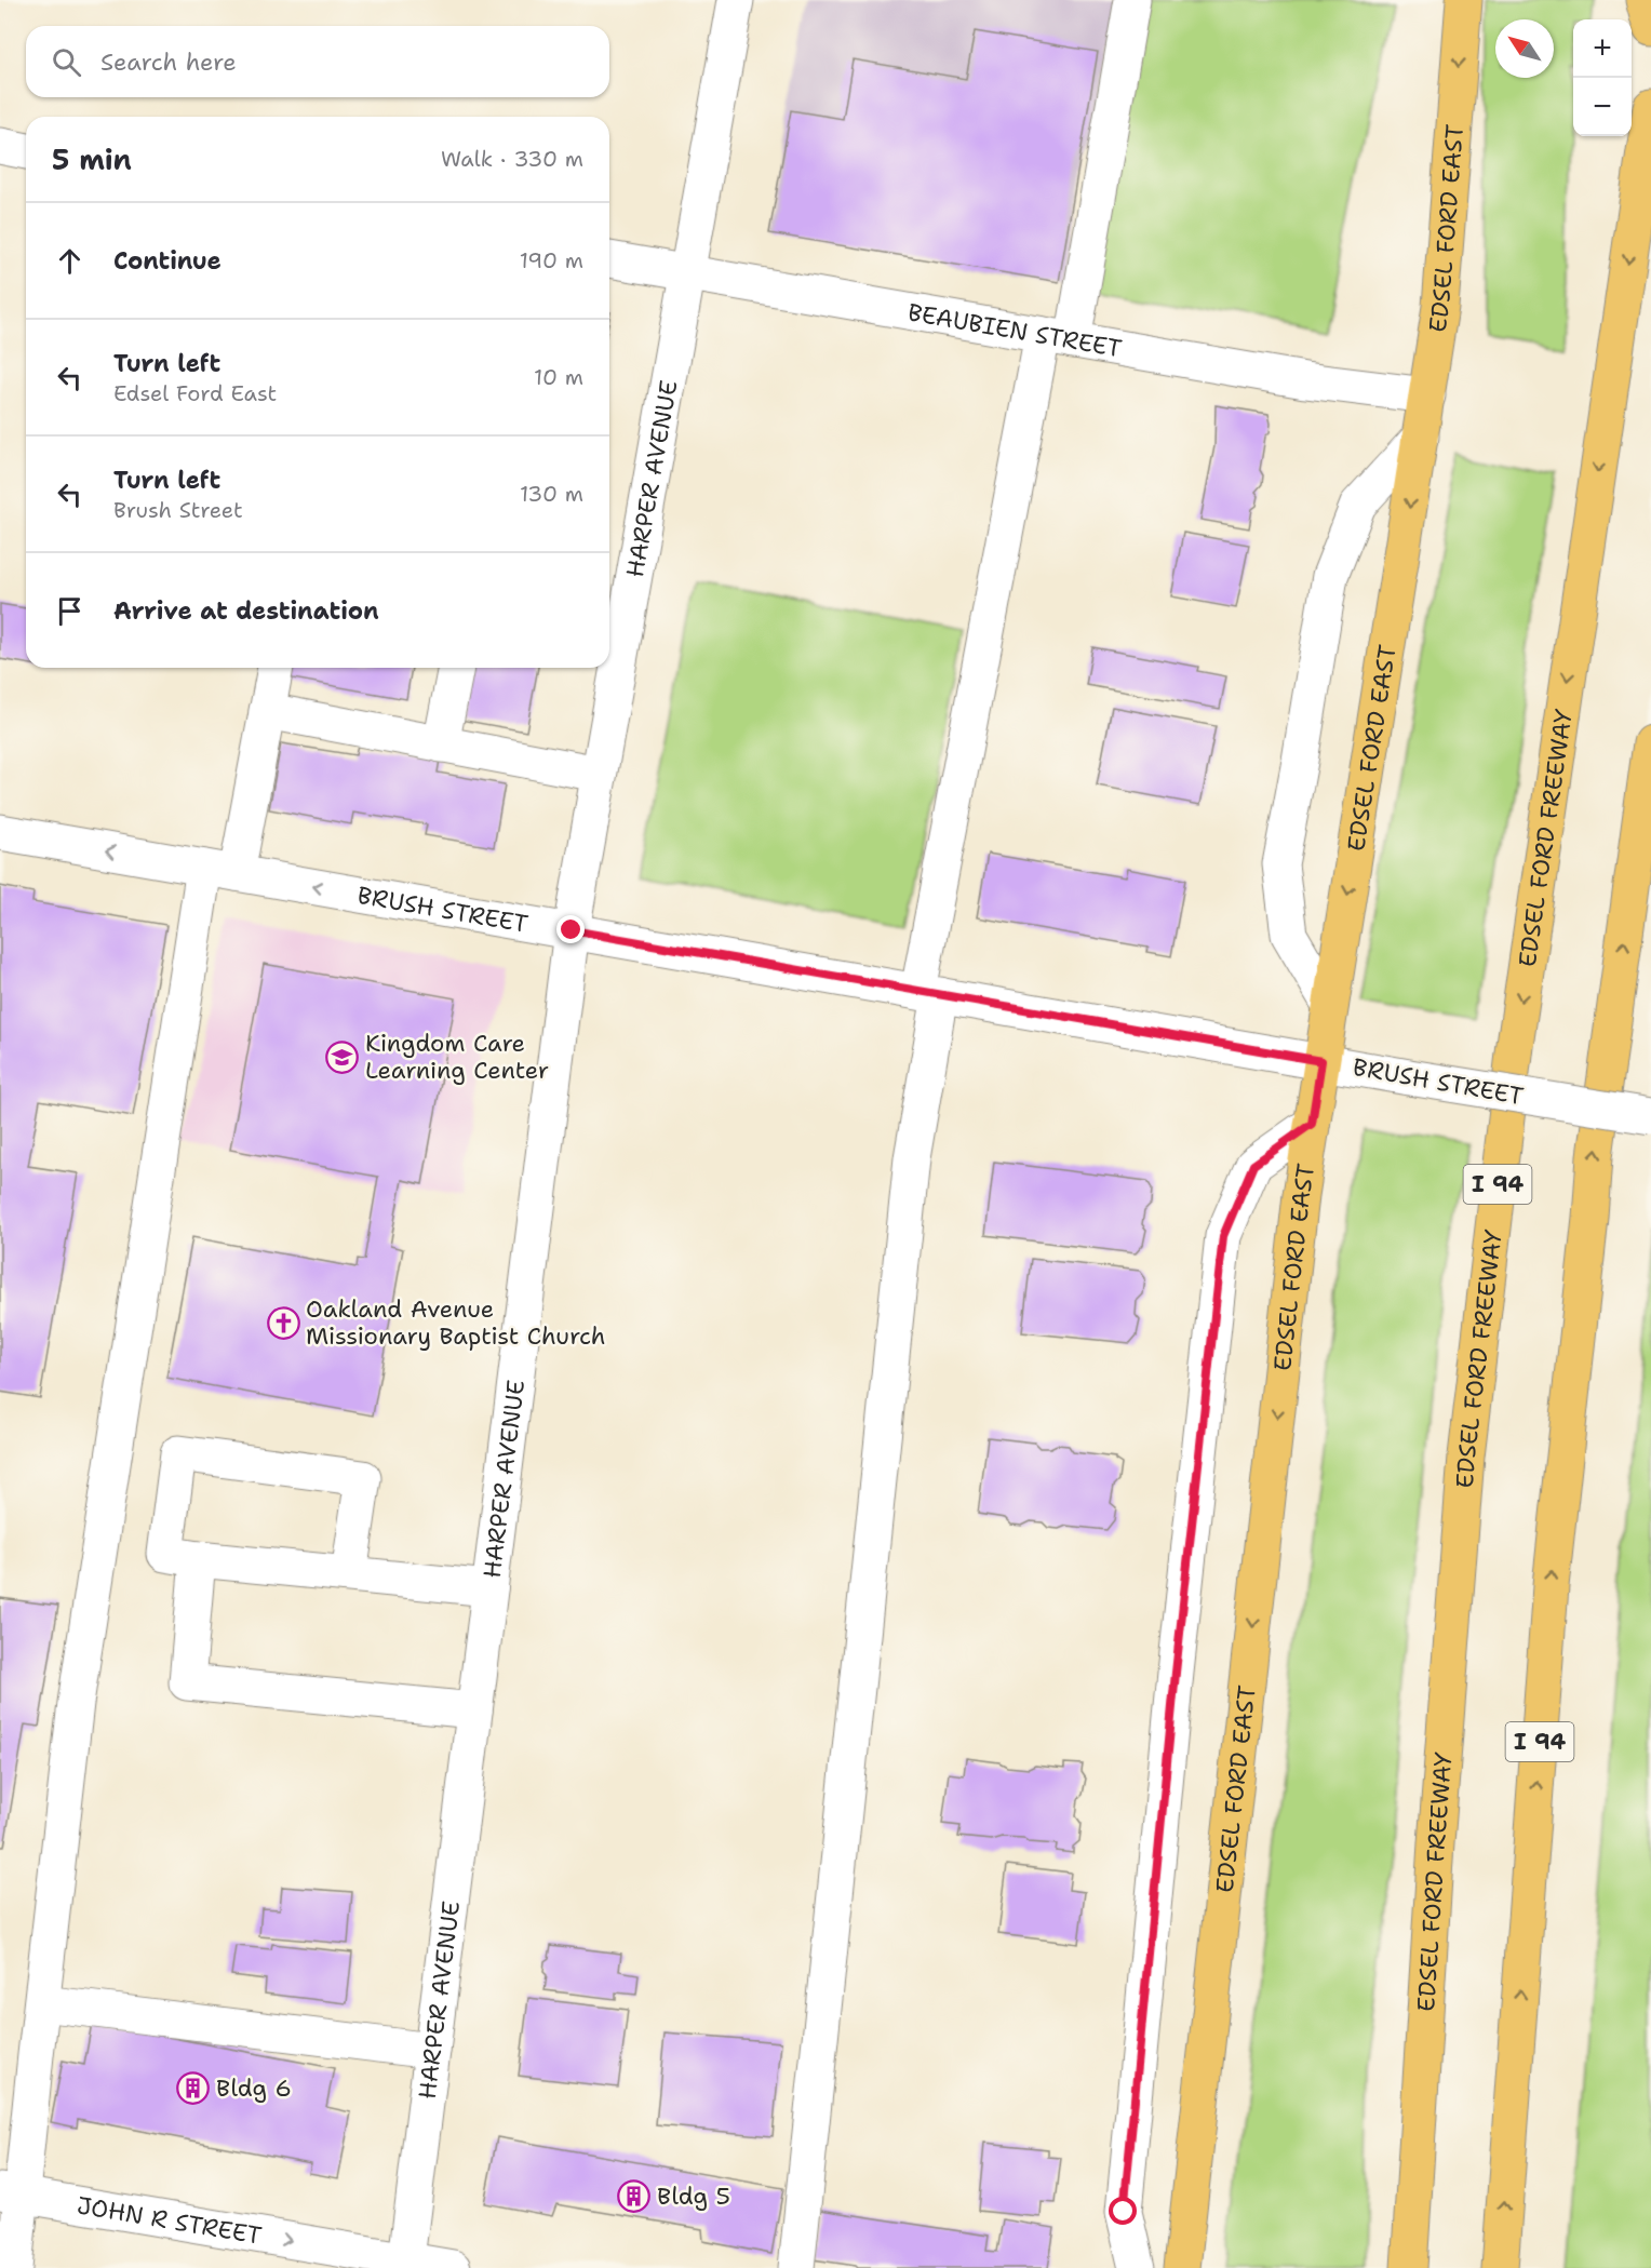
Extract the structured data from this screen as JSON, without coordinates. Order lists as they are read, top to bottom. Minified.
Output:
{"streets":{"main road":["EDSEL FORD EAST","EDSEL FORD FREEWAY","I 94"],"street":["BEAUBIEN STREET","HARPER AVENUE","BRUSH STREET","JOHN R STREET"]},"crossings":[["EDSEL FORD EAST","BEAUBIEN STREET"],["EDSEL FORD EAST","BRUSH STREET"],["BEAUBIEN STREET","HARPER AVENUE"],["HARPER AVENUE","BRUSH STREET"],["HARPER AVENUE","JOHN R STREET"]],"places":{"school or university":["Kingdom Care Learning Center"],"church":["Oakland Avenue Missionary Baptist Church"],"building":["Bldg 6","Bldg 5"]},"north":"top left","page":{"map_buttons":["+","−"],"search":"Search here","heading":["5 min","Walk · 330 m"],"list":[["Continue","190 m"],["Turn left","Edsel Ford East","10 m"],["Turn left","Brush Street","130 m"],"Arrive at destination"]}}
